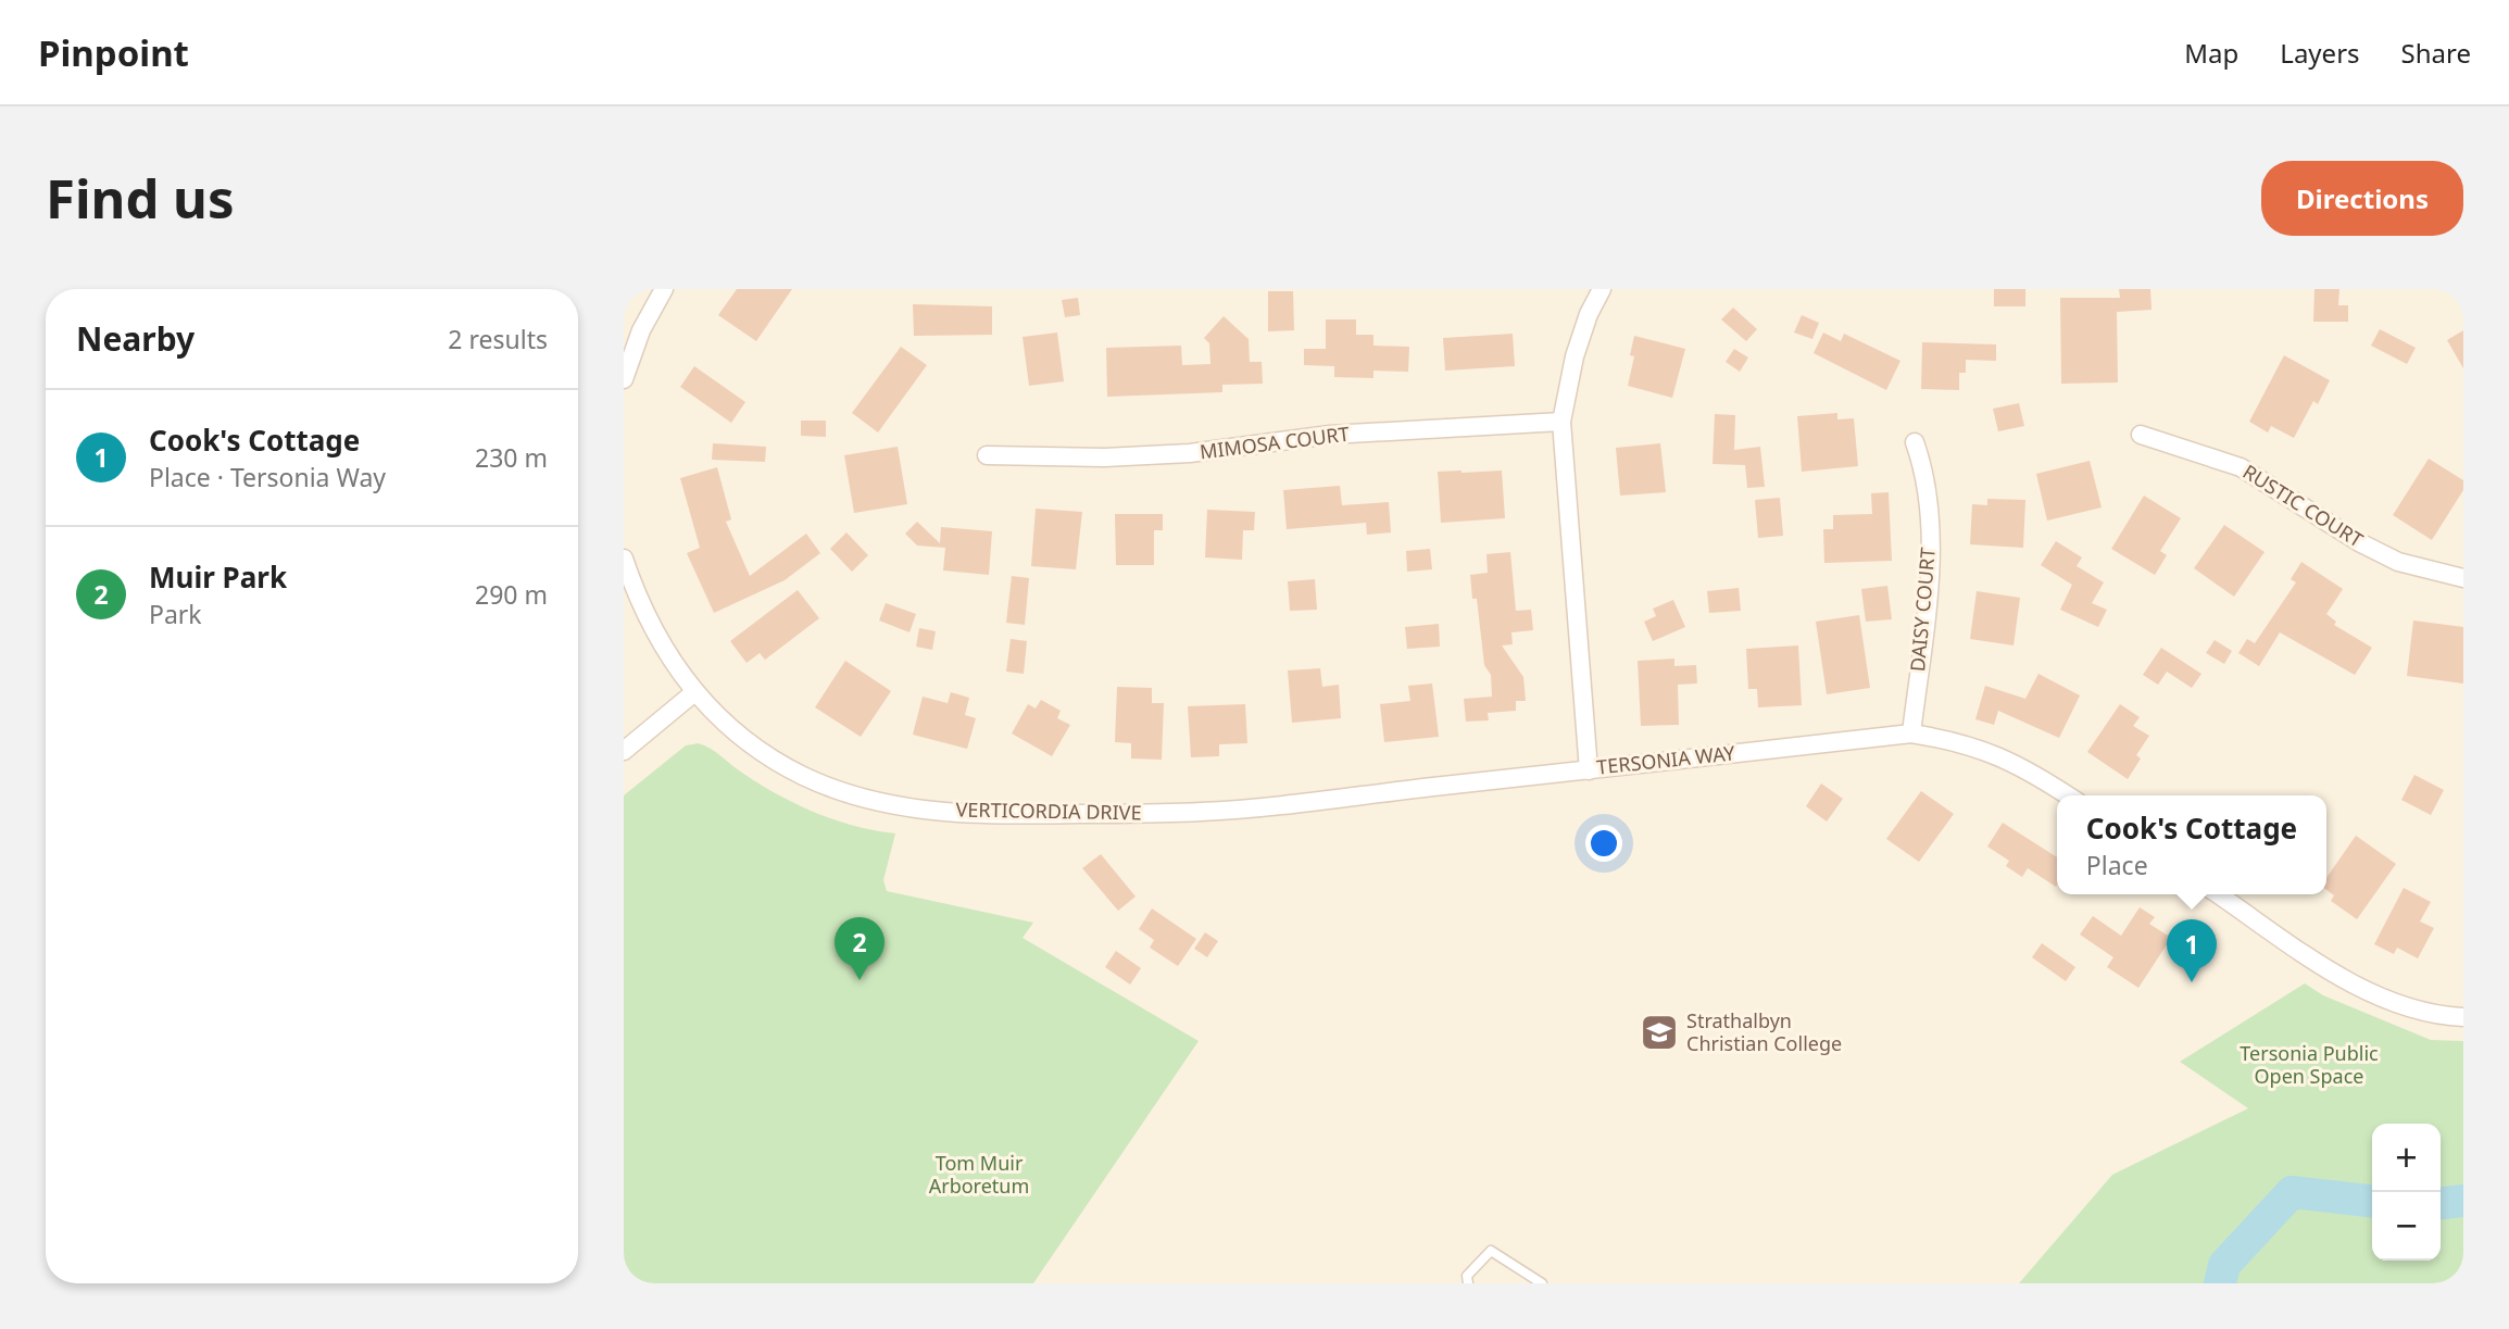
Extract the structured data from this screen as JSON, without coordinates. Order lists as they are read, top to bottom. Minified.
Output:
{"streets":{"street":["MIMOSA COURT","RUSTIC COURT","DAISY COURT","TERSONIA WAY","VERTICORDIA DRIVE"]},"crossings":[["MIMOSA COURT","TERSONIA WAY"],["DAISY COURT","TERSONIA WAY"],["TERSONIA WAY","VERTICORDIA DRIVE"]],"parks":["Tersonia Public Open Space","Tom Muir Arboretum"],"places":{"school or university":["Strathalbyn Christian College"]},"page":{"header":"Pinpoint","nav":["Map","Layers","Share"],"buttons":"Directions","title":"Find us","heading":["Nearby","2 results"],"list":[{"mark":"1","name":"Cook's Cottage","note":"Place · Tersonia Way","value":"230 m"},{"mark":"2","name":"Muir Park","note":"Park","value":"290 m"}],"popup":["Cook's Cottage","Place"],"pins":["2","1"],"map_buttons":["+","−"]}}
